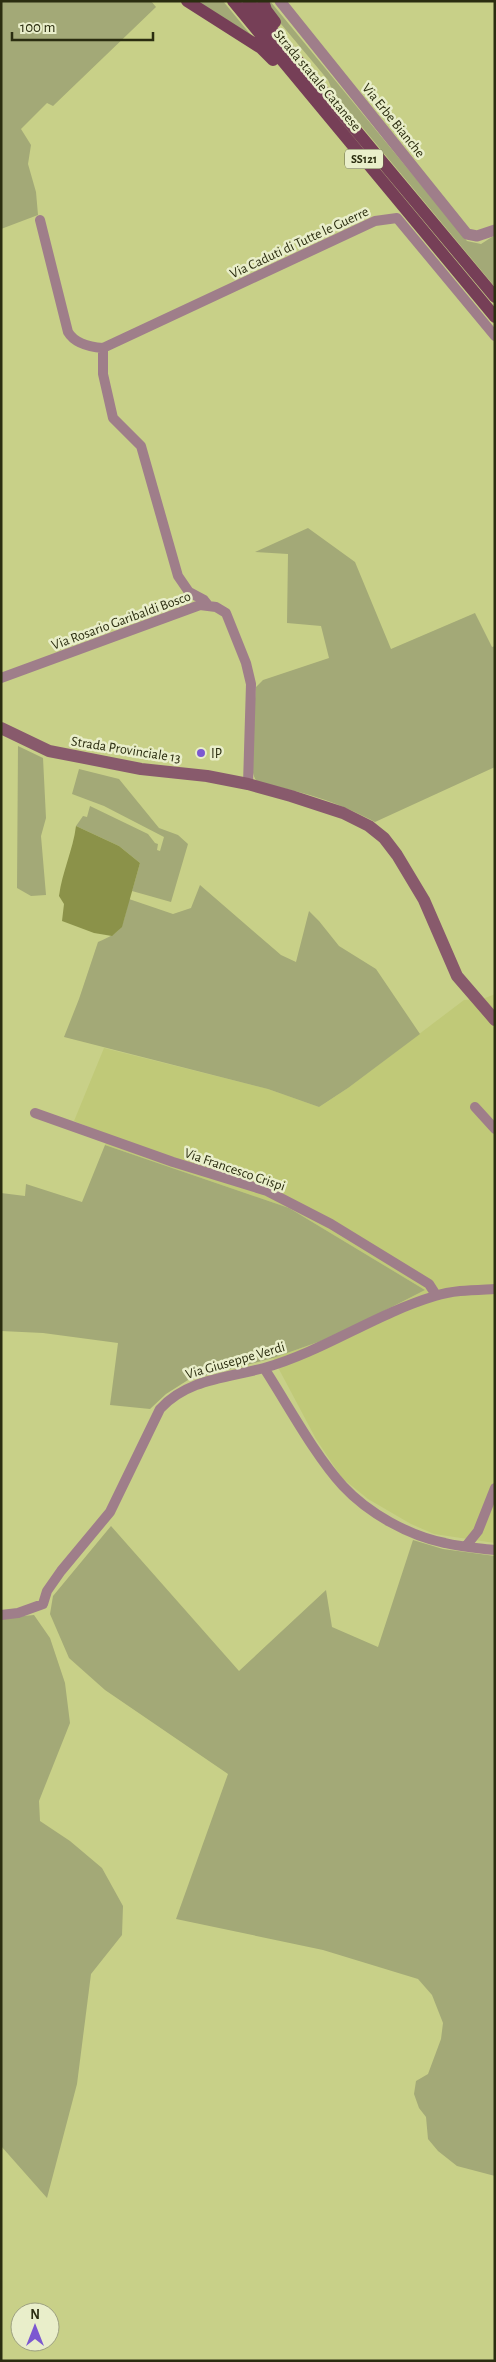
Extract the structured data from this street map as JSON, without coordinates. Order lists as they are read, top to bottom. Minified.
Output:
{"streets":{"main road":["Strada statale Catanese","SS121","Strada Provinciale 13"],"street":["Via Erbe Bianche","Via Caduti di Tutte le Guerre","Via Rosario Garibaldi Bosco","Via Francesco Crispi","Via Giuseppe Verdi"]},"crossings":[["Via Rosario Garibaldi Bosco","Strada Provinciale 13"],["Via Francesco Crispi","Via Giuseppe Verdi"]],"places":["IP"],"scale_bar":"100 m","north":"top"}
